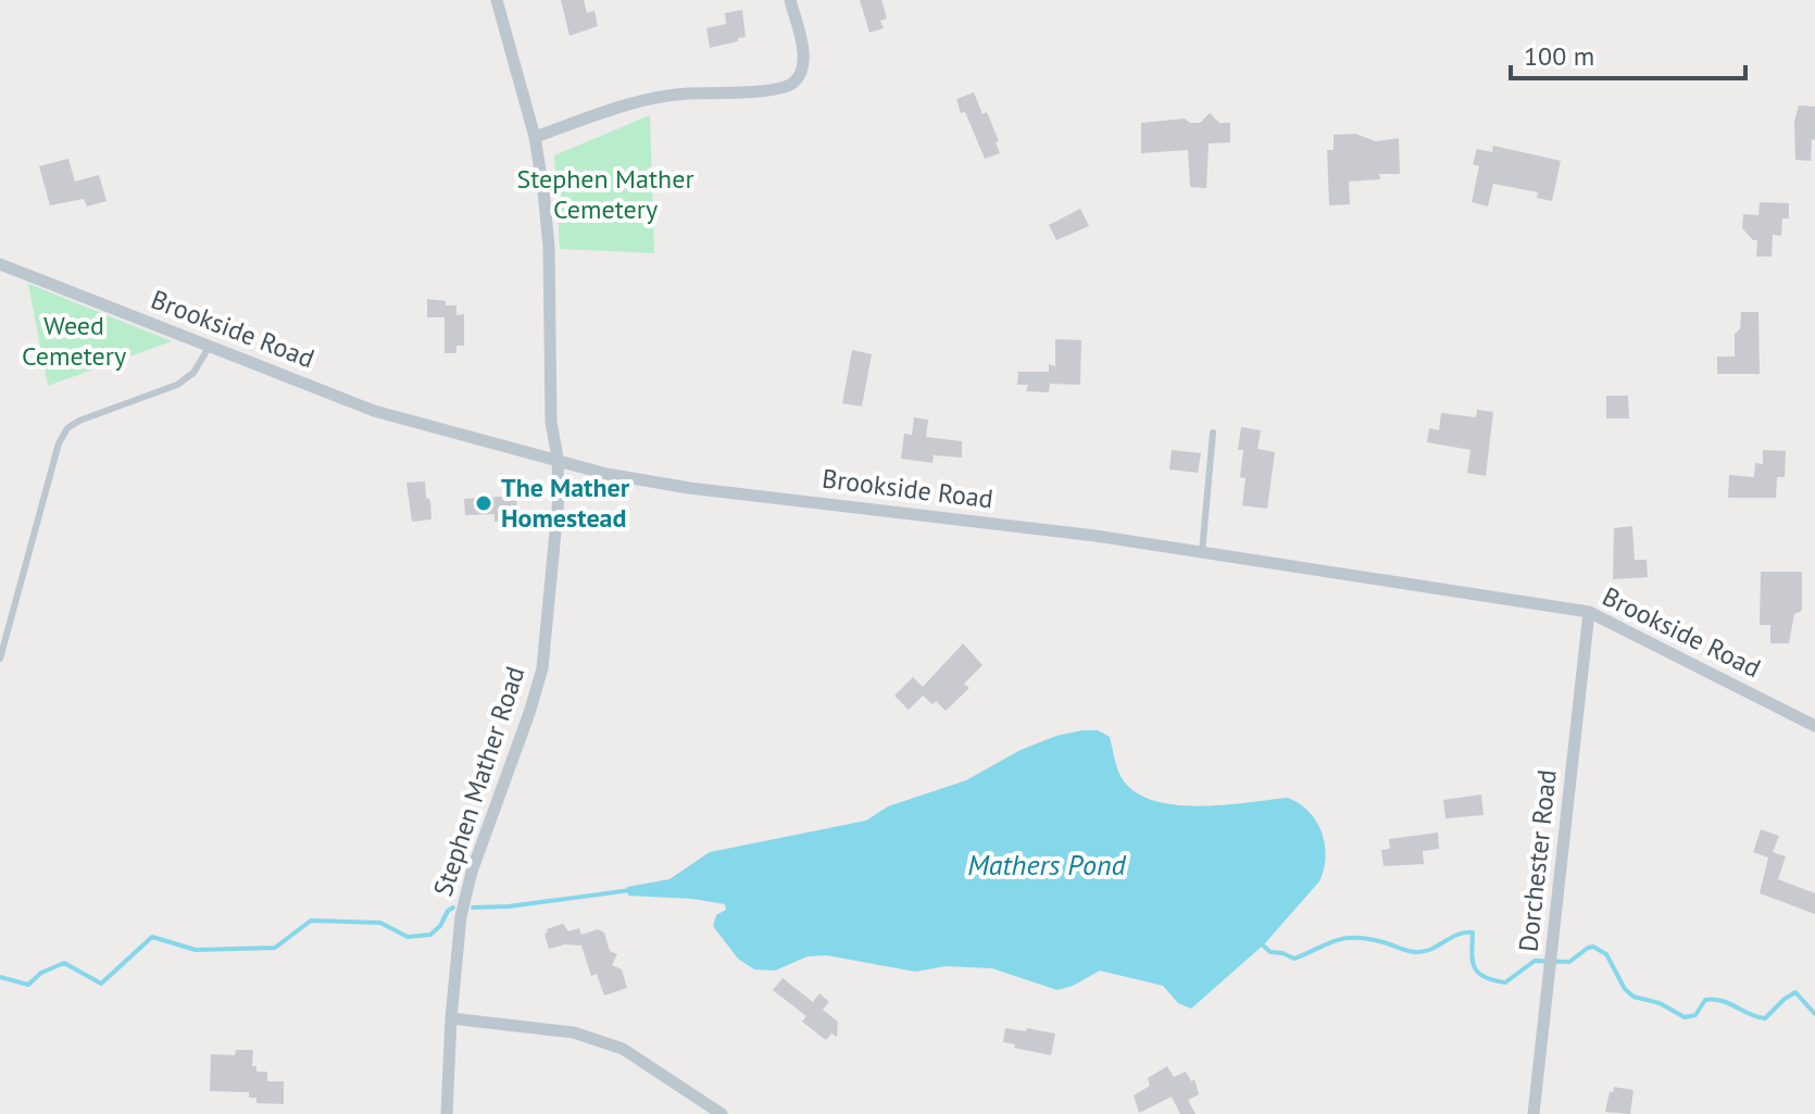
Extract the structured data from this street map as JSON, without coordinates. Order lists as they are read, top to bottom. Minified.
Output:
{"streets":{"street":["Brookside Road","Stephen Mather Road","Dorchester Road"]},"crossings":[["Brookside Road","Stephen Mather Road"],["Brookside Road","Dorchester Road"]],"water":["Mathers Pond"],"parks":["Stephen Mather Cemetery","Weed Cemetery"],"places":["The Mather Homestead"],"scale_bar":"100 m"}
